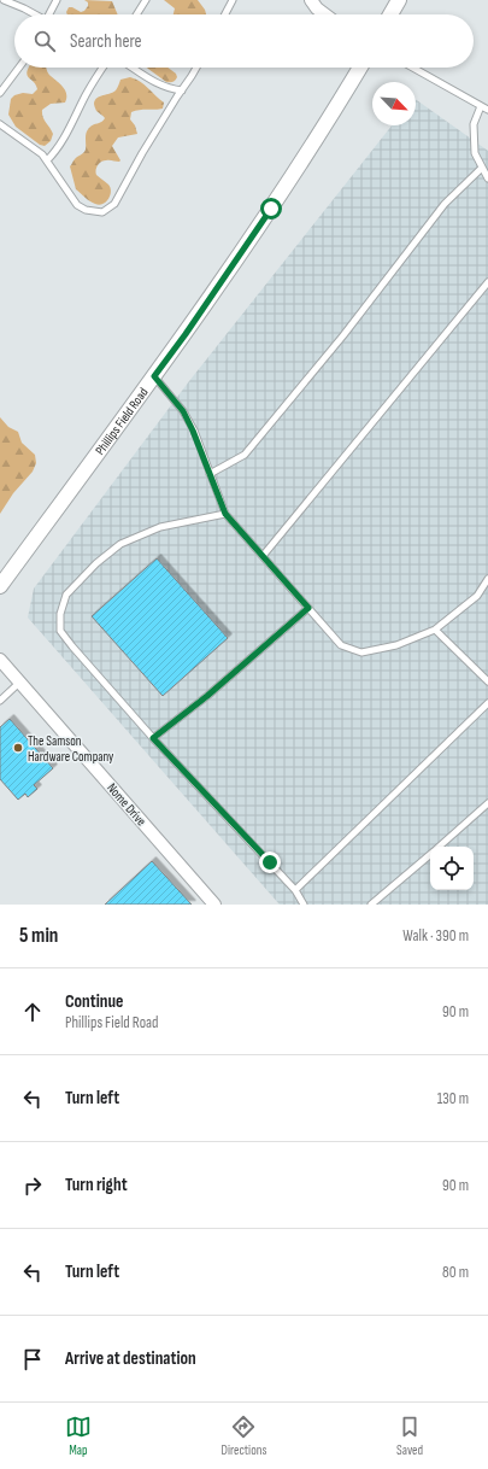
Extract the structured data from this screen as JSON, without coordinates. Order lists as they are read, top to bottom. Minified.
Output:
{"streets":{"street":["Phillips Field Road","Nome Drive"]},"places":["The Samson Hardware Company"],"north":"bottom right","page":{"search":"Search here","heading":["5 min","Walk · 390 m"],"list":[["Continue","Phillips Field Road","90 m"],["Turn left","130 m"],["Turn right","90 m"],["Turn left","80 m"],"Arrive at destination"],"nav":["Map","Directions","Saved"]}}
